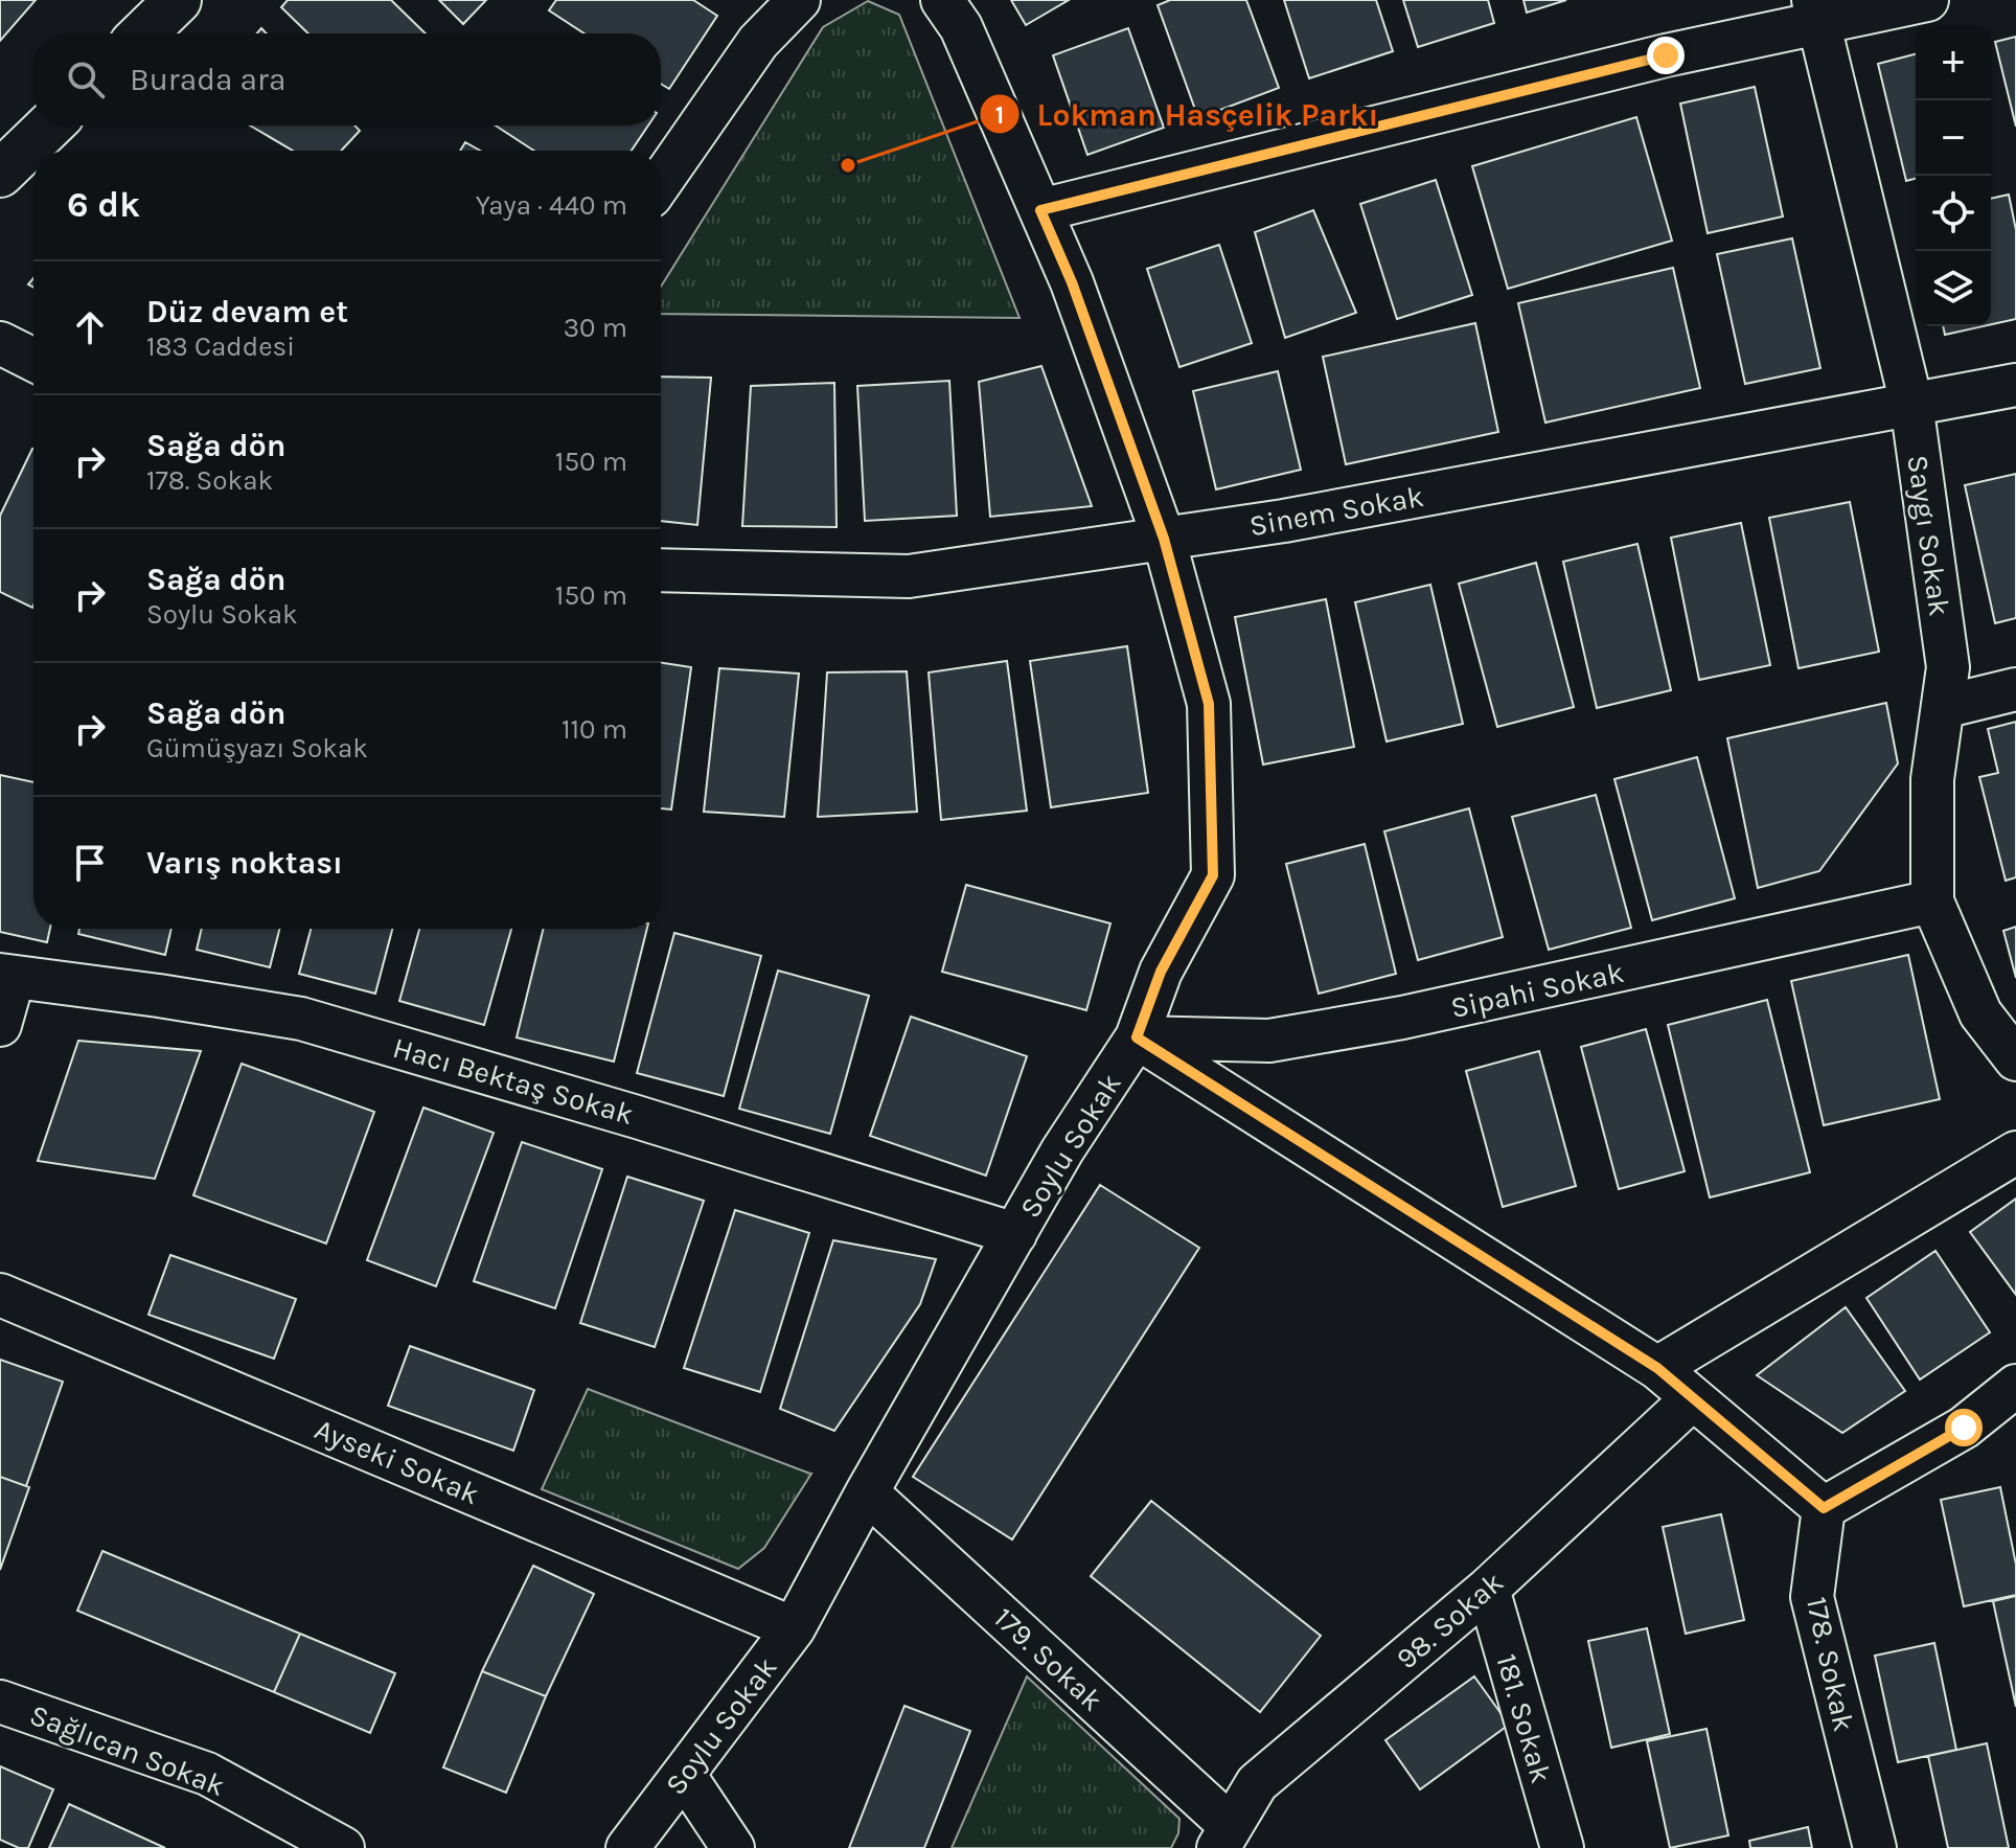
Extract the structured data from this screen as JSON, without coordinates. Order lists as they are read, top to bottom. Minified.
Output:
{"streets":{"street":["Sinem Sokak","Saygı Sokak","Sipahi Sokak","Hacı Bektaş Sokak","Soylu Sokak","Ayseki Sokak","98. Sokak","179. Sokak","178. Sokak","181. Sokak","Sağlıcan Sokak"]},"crossings":[["Sinem Sokak","Saygı Sokak"],["Sinem Sokak","Soylu Sokak"],["Saygı Sokak","Sipahi Sokak"],["Sipahi Sokak","Soylu Sokak"],["Hacı Bektaş Sokak","Soylu Sokak"],["Soylu Sokak","Ayseki Sokak"],["Soylu Sokak","179. Sokak"],["98. Sokak","179. Sokak"],["98. Sokak","181. Sokak"]],"places":["Lokman Hasçelik Parkı"],"page":{"map_buttons":["+","−"],"search":"Burada ara","heading":["6 dk","Yaya · 440 m"],"list":[["Düz devam et","183 Caddesi","30 m"],["Sağa dön","178. Sokak","150 m"],["Sağa dön","Soylu Sokak","150 m"],["Sağa dön","Gümüşyazı Sokak","110 m"],"Varış noktası"]}}
